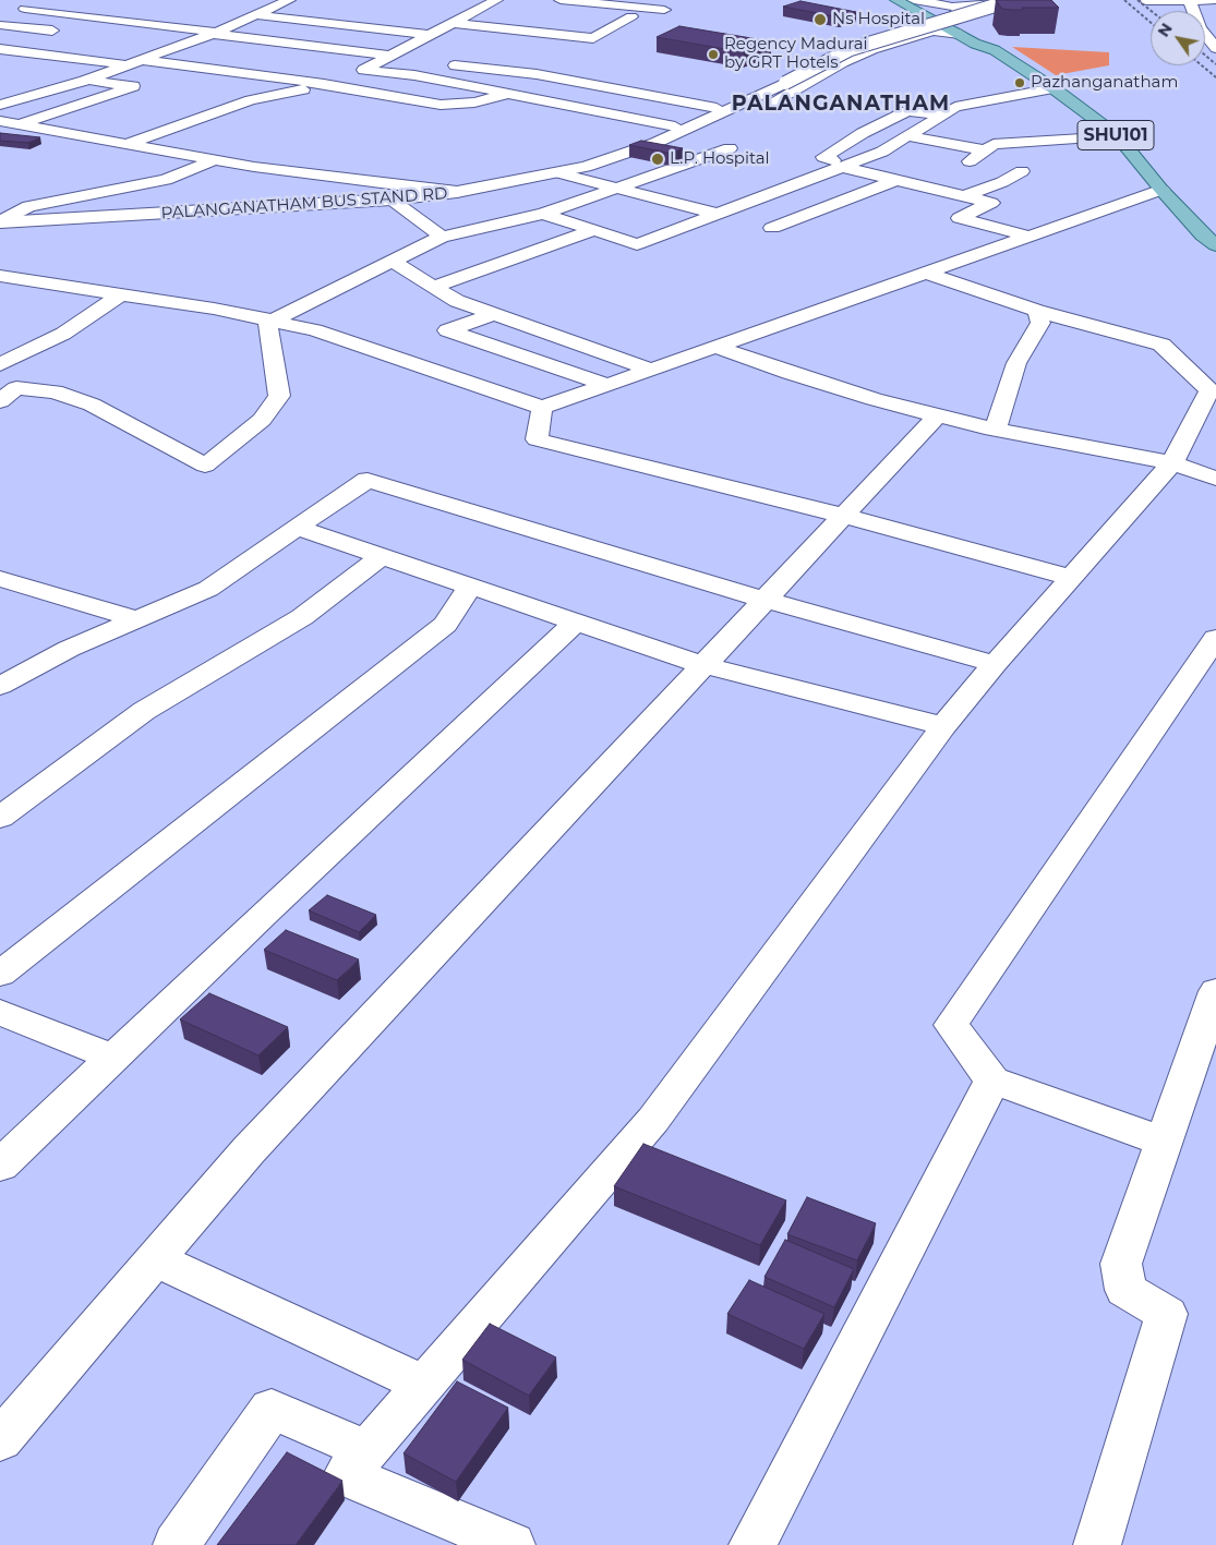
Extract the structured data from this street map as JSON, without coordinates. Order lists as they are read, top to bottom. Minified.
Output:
{"streets":{"main road":["SHU101"],"street":["PALANGANATHAM BUS STAND RD"]},"districts":["PALANGANATHAM"],"places":["Ns Hospital","Regency Madurai by GRT Hotels","Pazhanganatham","L.P. Hospital"],"north":"top left"}
